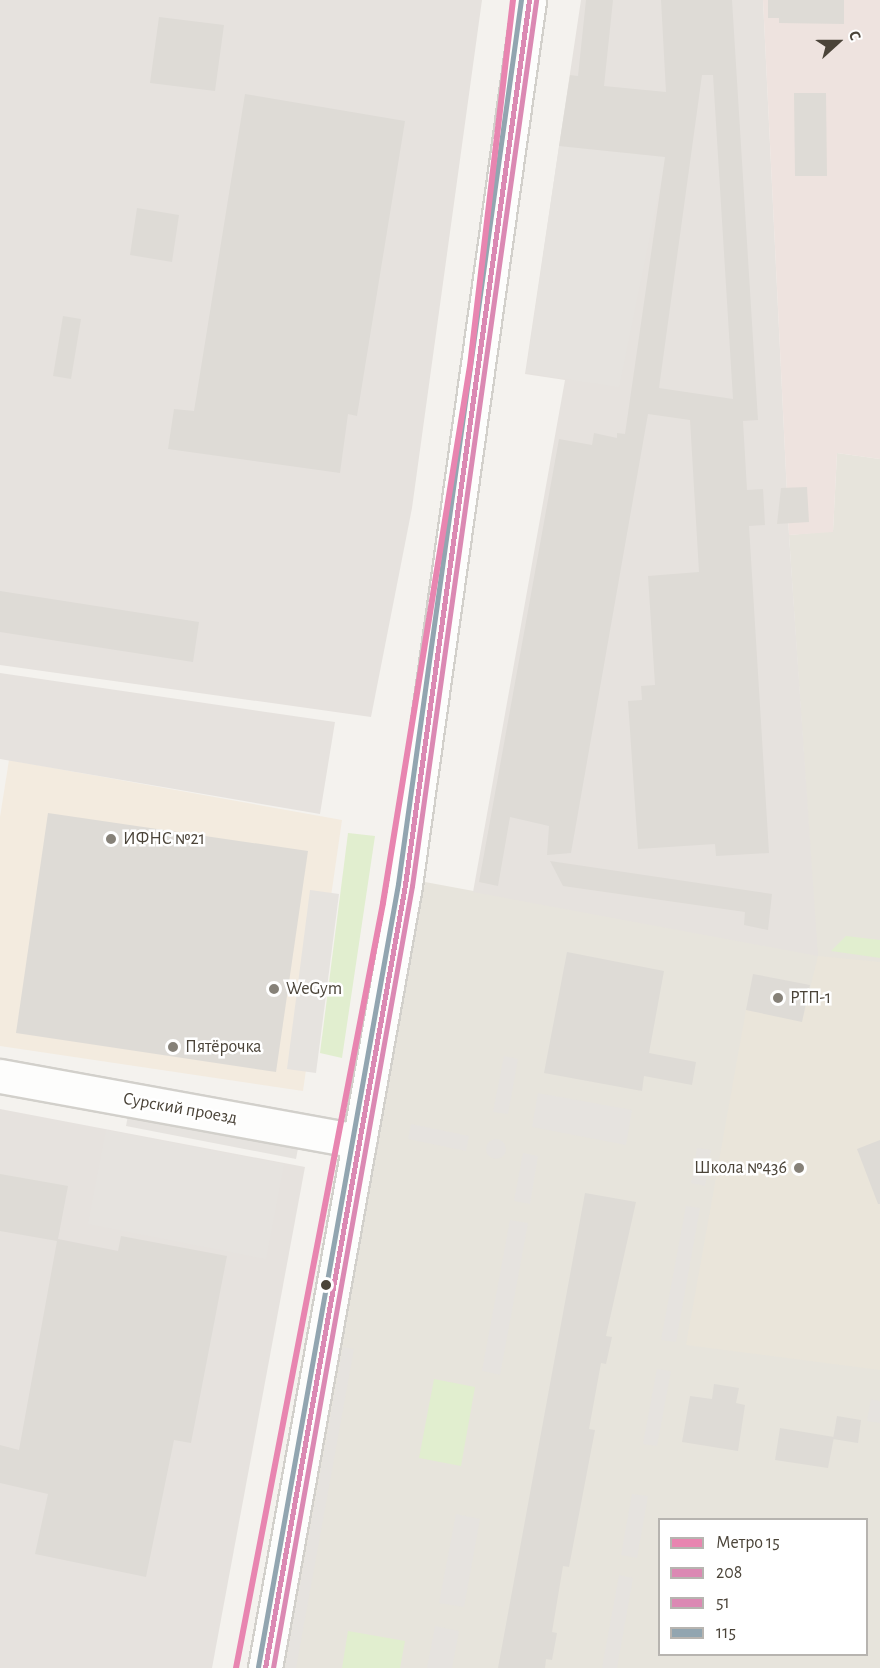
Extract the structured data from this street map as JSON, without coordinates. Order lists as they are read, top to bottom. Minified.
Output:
{"streets":{"street":["Сурский проезд"]},"places":["ИФНС №21","WeGym","РТП-1","Пятёрочка","Школа №436"],"lines":["metro line 15","transit line 208","transit line 115","transit line 51"],"legend":["Метро 15","208","51","115"],"north":"right"}
